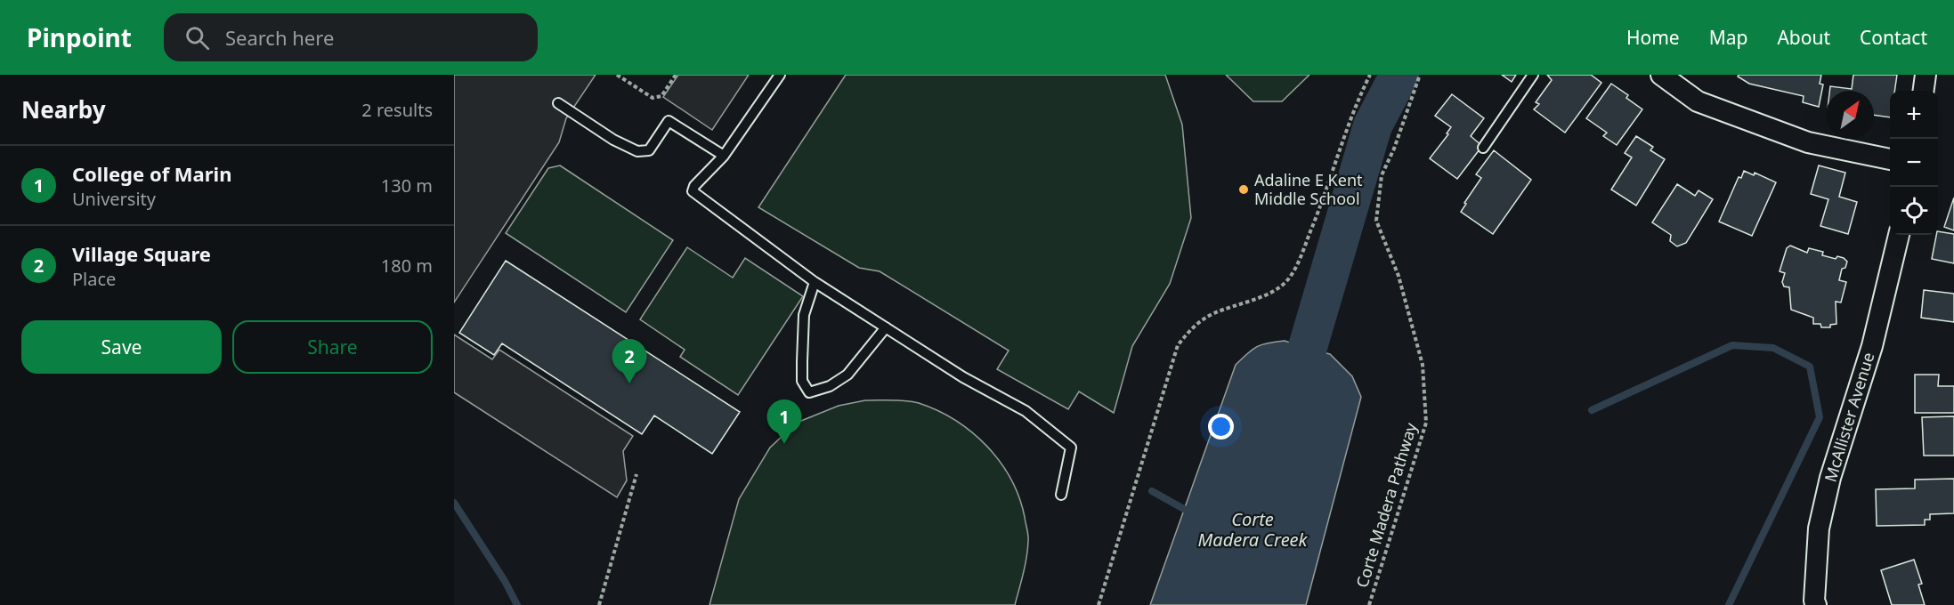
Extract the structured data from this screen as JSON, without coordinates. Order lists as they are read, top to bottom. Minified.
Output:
{"streets":{"street":["McAllister Avenue"],"path":["Corte Madera Pathway"]},"water":["Corte Madera Creek"],"places":["Adaline E Kent Middle School"],"north":"top right","page":{"header":"Pinpoint","search":"Search here","nav":["Home","Map","About","Contact"],"heading":["Nearby","2 results"],"map_buttons":["+","−"],"list":[{"mark":"1","name":"College of Marin","note":"University","value":"130 m"},{"mark":"2","name":"Village Square","note":"Place","value":"180 m"}],"buttons":["Save","Share"],"pins":["2","1"]}}
